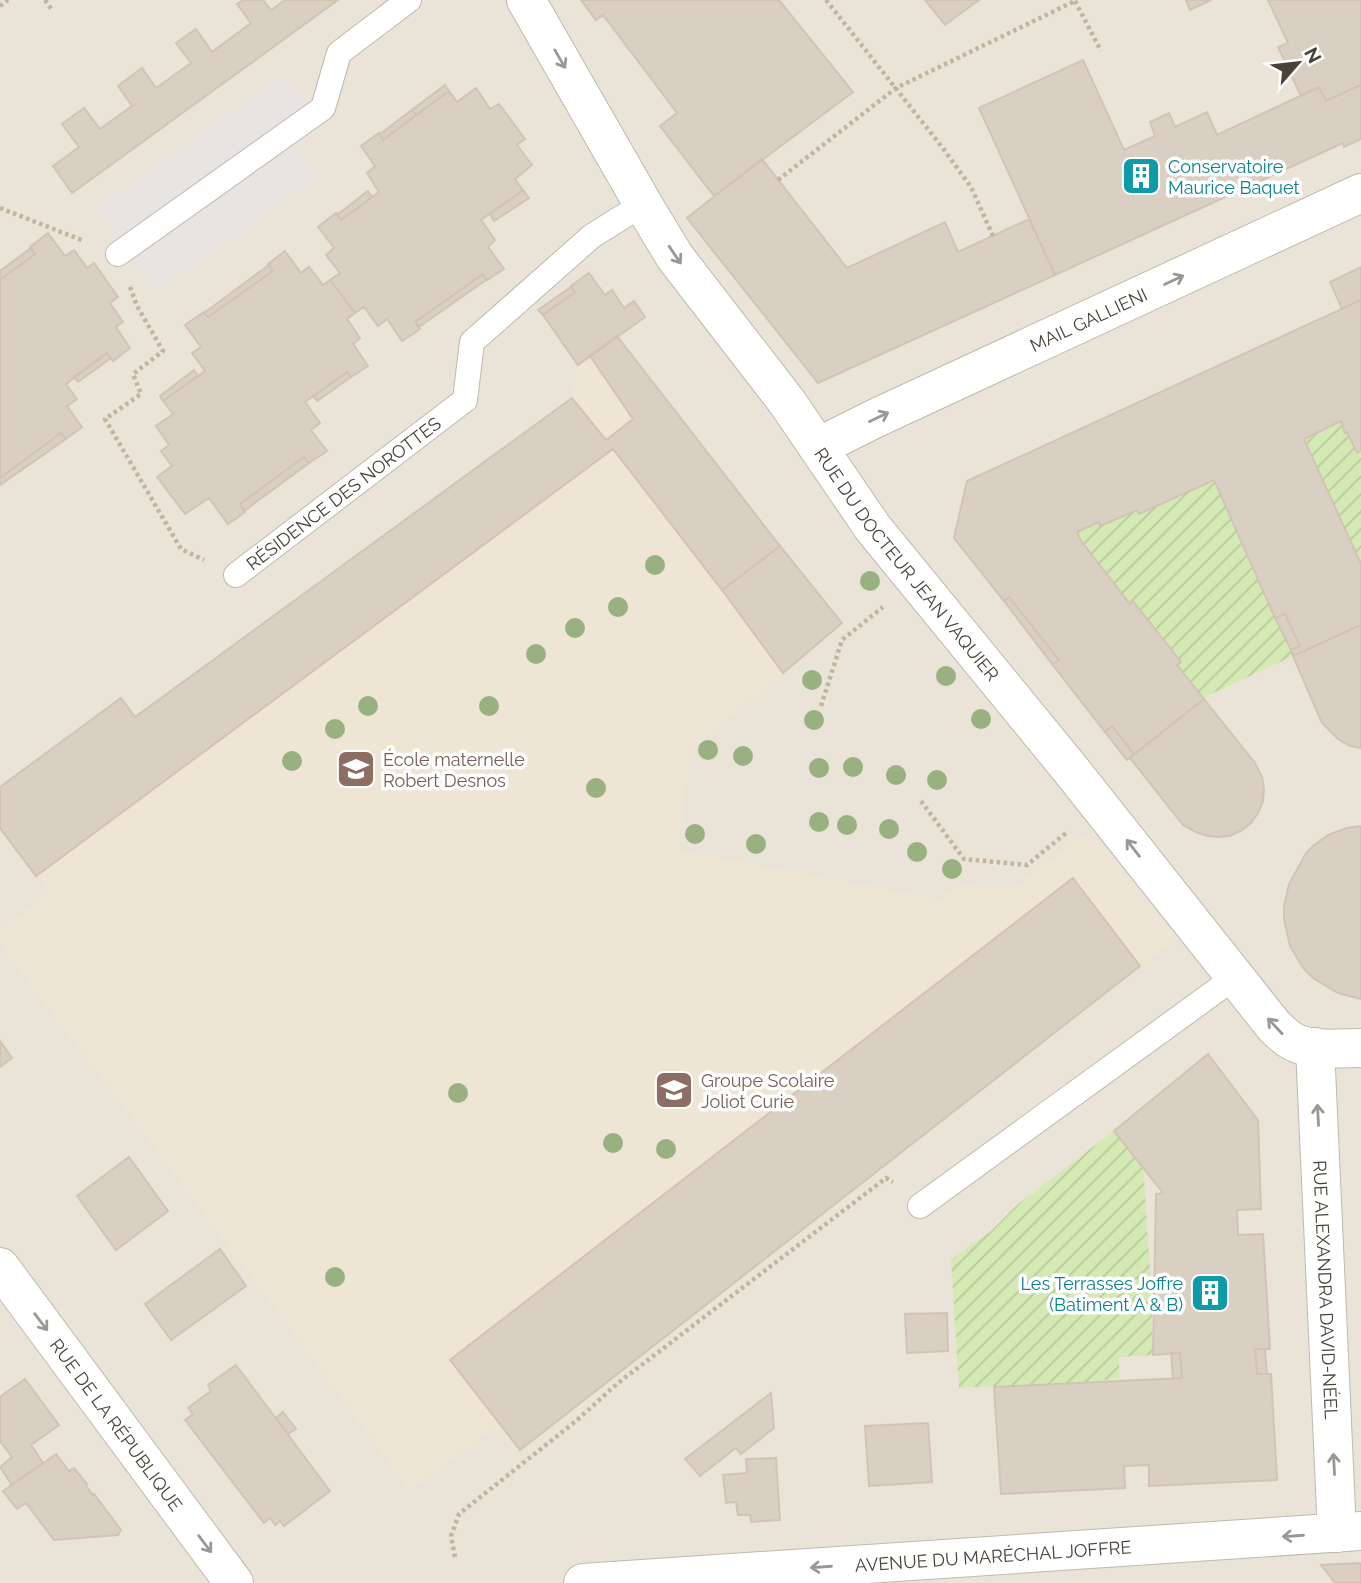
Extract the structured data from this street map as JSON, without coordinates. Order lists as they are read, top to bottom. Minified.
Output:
{"streets":{"street":["MAIL GALLIENI","RUE DU DOCTEUR JEAN VAQUIER","RUE ALEXANDRA DAVID-NÉEL","RUE DE LA RÉPUBLIQUE","AVENUE DU MARÉCHAL JOFFRE"],"lane":["RÉSIDENCE DES NOROTTES"]},"crossings":[["MAIL GALLIENI","RUE DU DOCTEUR JEAN VAQUIER"],["RÉSIDENCE DES NOROTTES","RUE DU DOCTEUR JEAN VAQUIER"],["RUE DU DOCTEUR JEAN VAQUIER","RUE ALEXANDRA DAVID-NÉEL"],["RUE ALEXANDRA DAVID-NÉEL","AVENUE DU MARÉCHAL JOFFRE"]],"one_way":["MAIL GALLIENI","RUE ALEXANDRA DAVID-NÉEL","RUE DE LA RÉPUBLIQUE","AVENUE DU MARÉCHAL JOFFRE"],"places":{"building":["Conservatoire Maurice Baquet","Les Terrasses Joffre (Batiment A & B)"],"school or university":["École maternelle Robert Desnos","Groupe Scolaire Joliot Curie"]},"north":"top right"}
